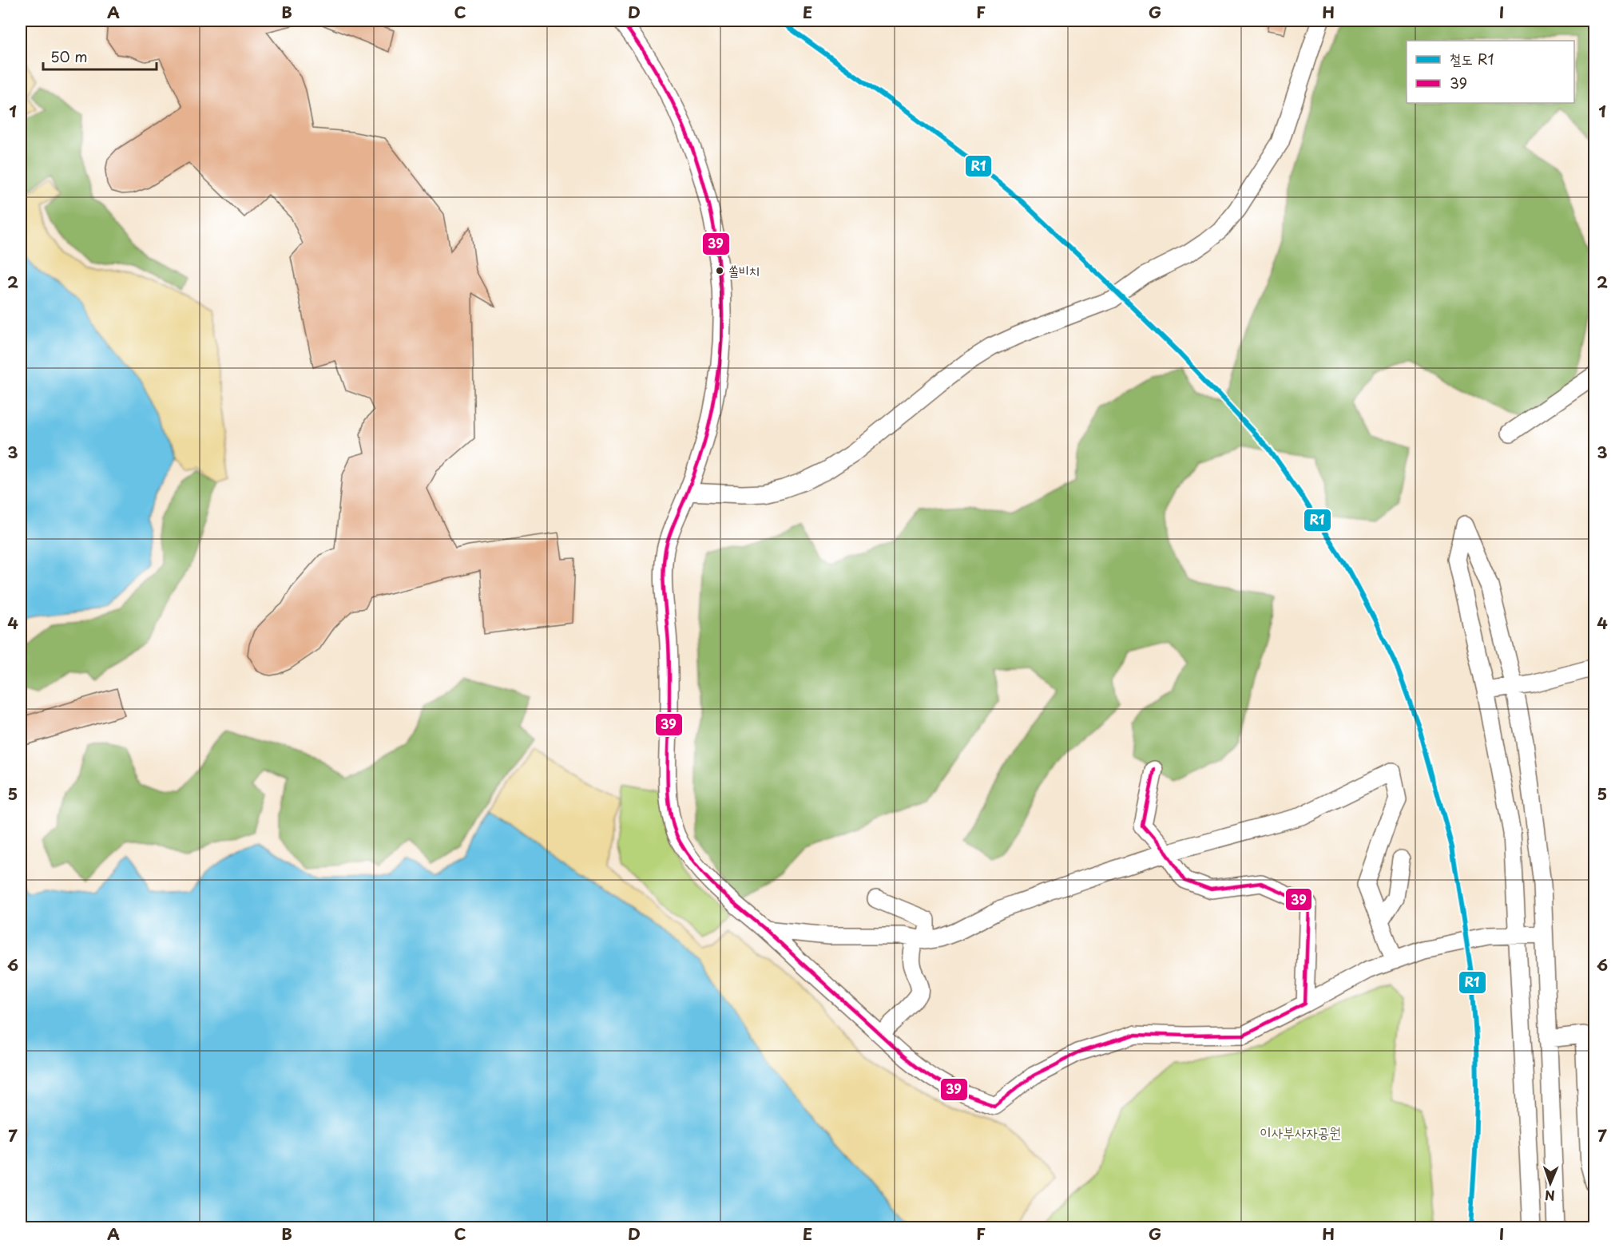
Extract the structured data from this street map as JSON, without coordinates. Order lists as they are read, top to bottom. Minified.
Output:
{"parks":["이사부사자공원"],"places":["쏠비치"],"lines":["rail line R1","transit line 39"],"legend":["철도 R1","39"],"scale_bar":"50 m","north":"bottom","grid":{"columns":["A","B","C","D","E","F","G","H","I"],"rows":["1","2","3","4","5","6","7"]}}
